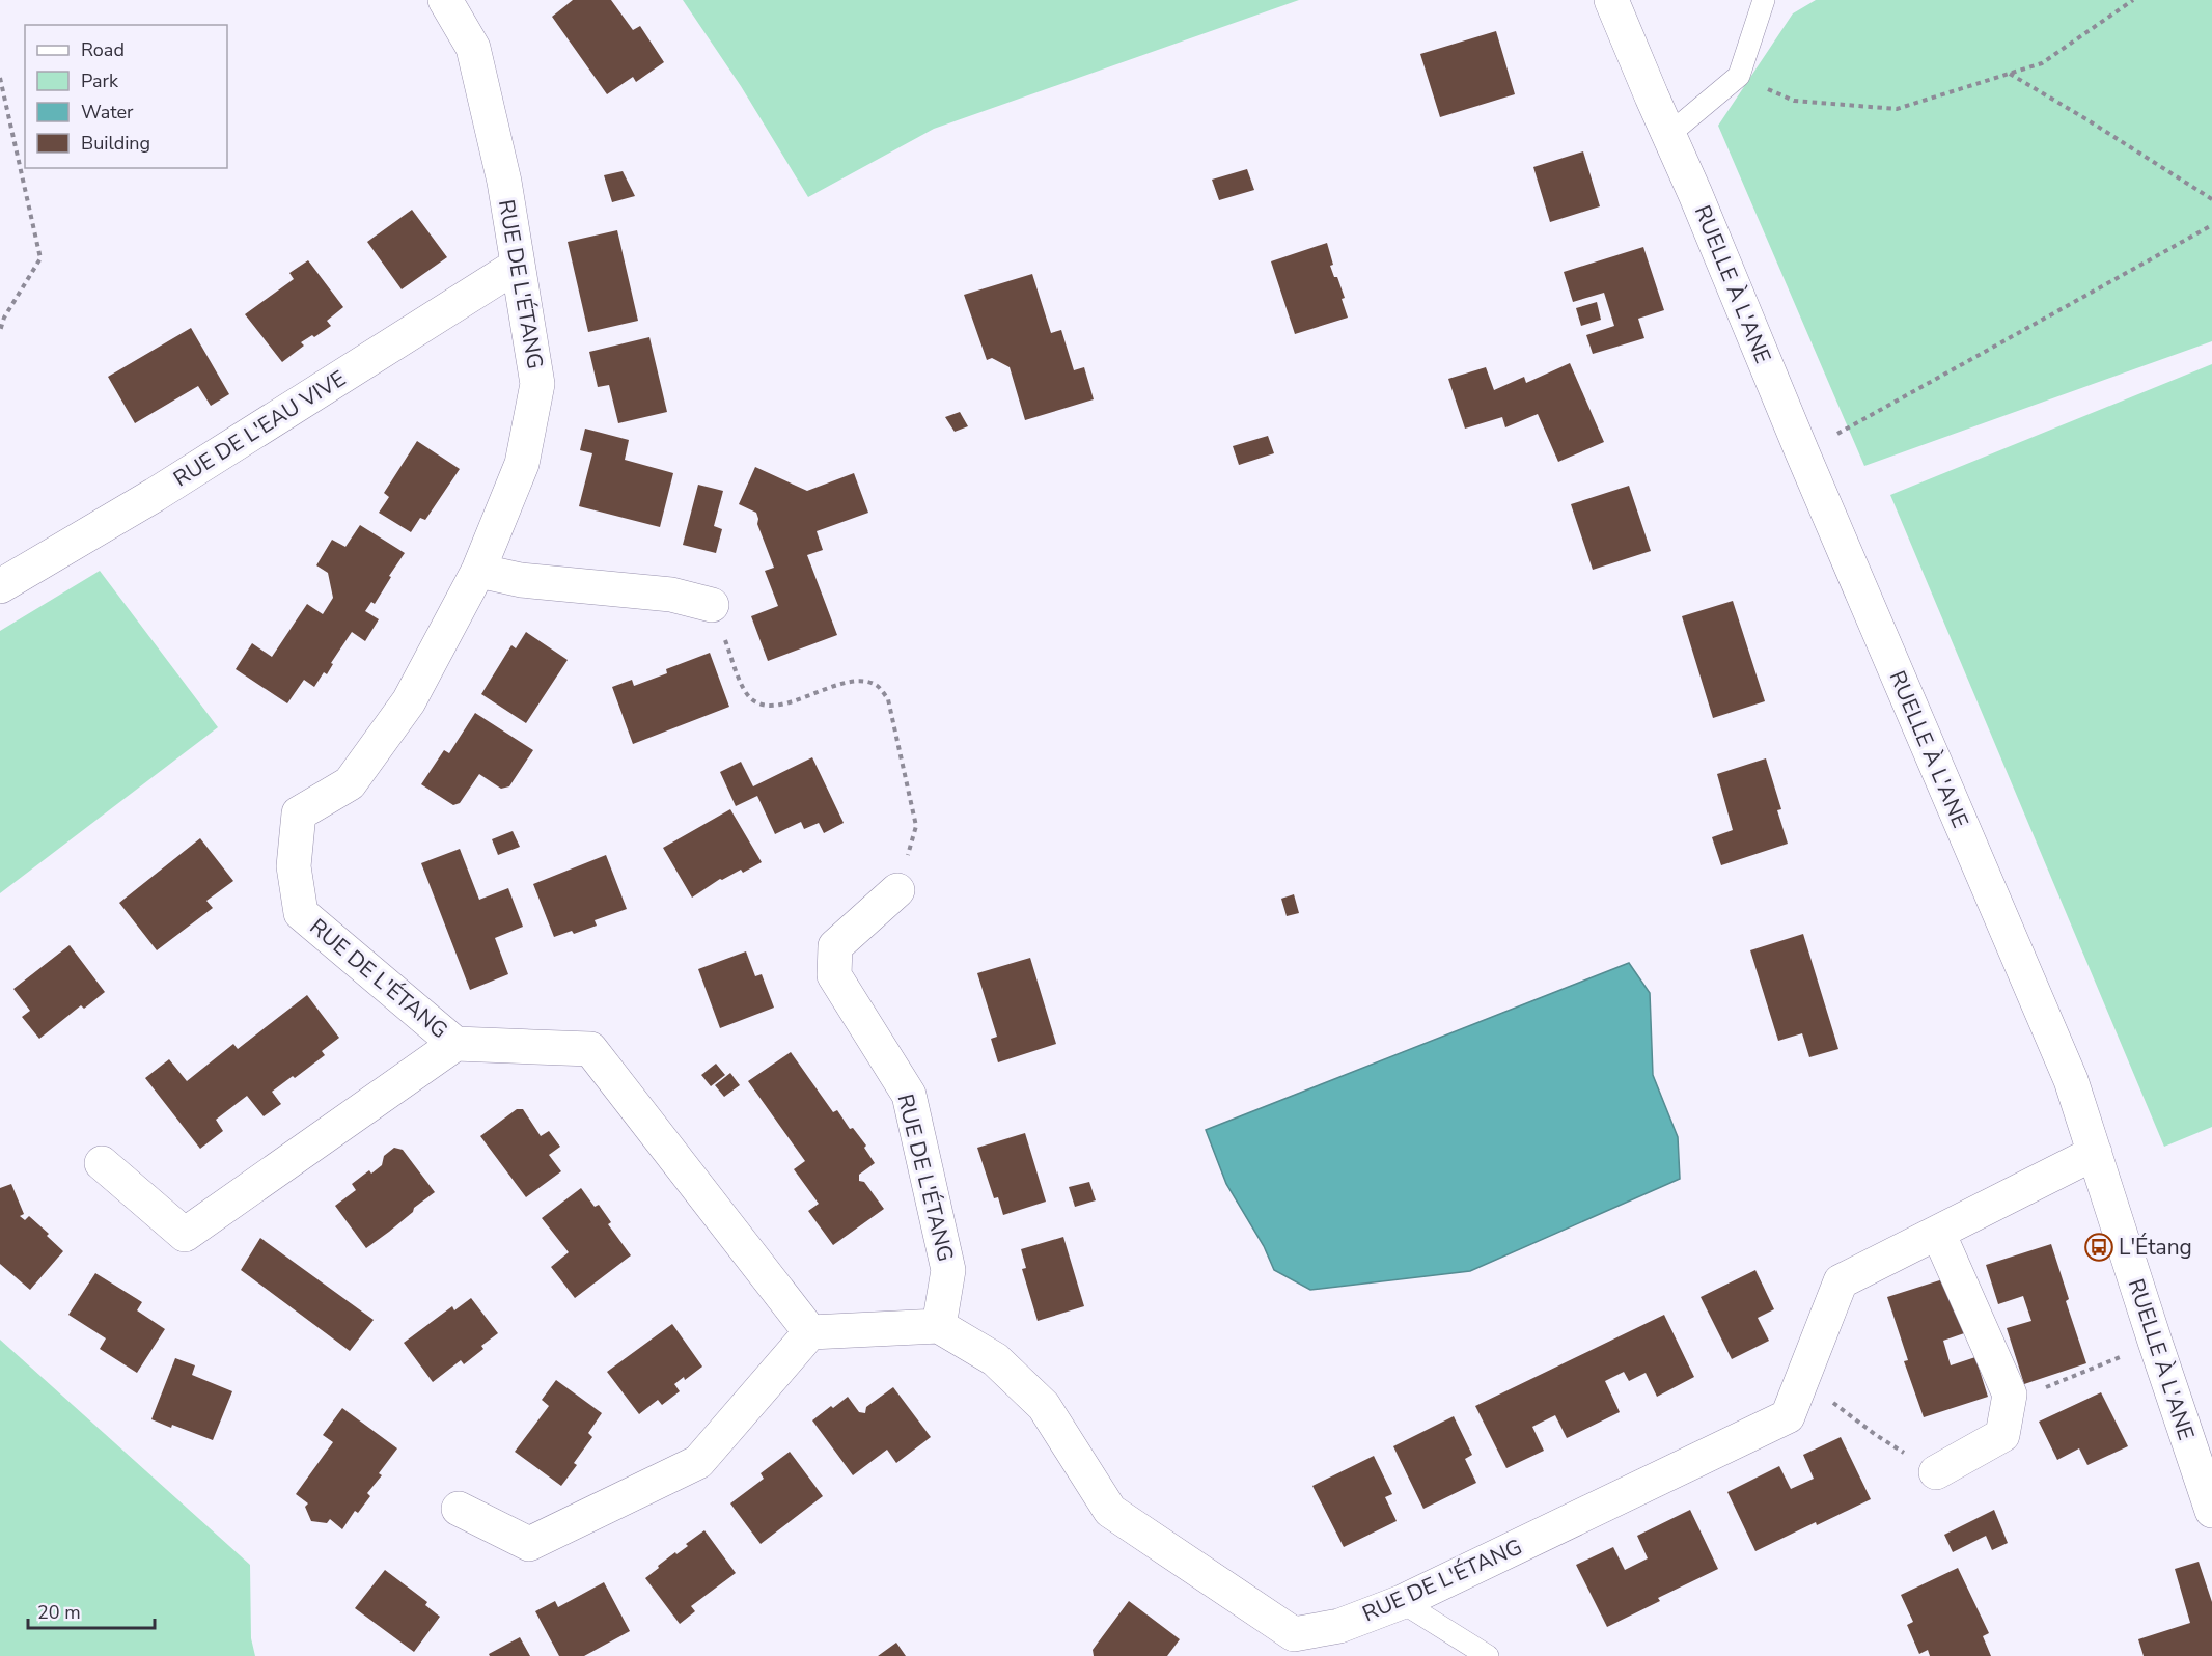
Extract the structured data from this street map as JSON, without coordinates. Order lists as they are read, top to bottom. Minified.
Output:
{"streets":{"street":["RUE DE L'ÉTANG","RUELLE À L'ANE","RUE DE L'EAU VIVE"]},"crossings":[["RUE DE L'ÉTANG","RUELLE À L'ANE"],["RUE DE L'ÉTANG","RUE DE L'EAU VIVE"]],"places":{"bus stop":["L'Étang"]},"legend":["Road","Park","Water","Building"],"scale_bar":"20 m"}
